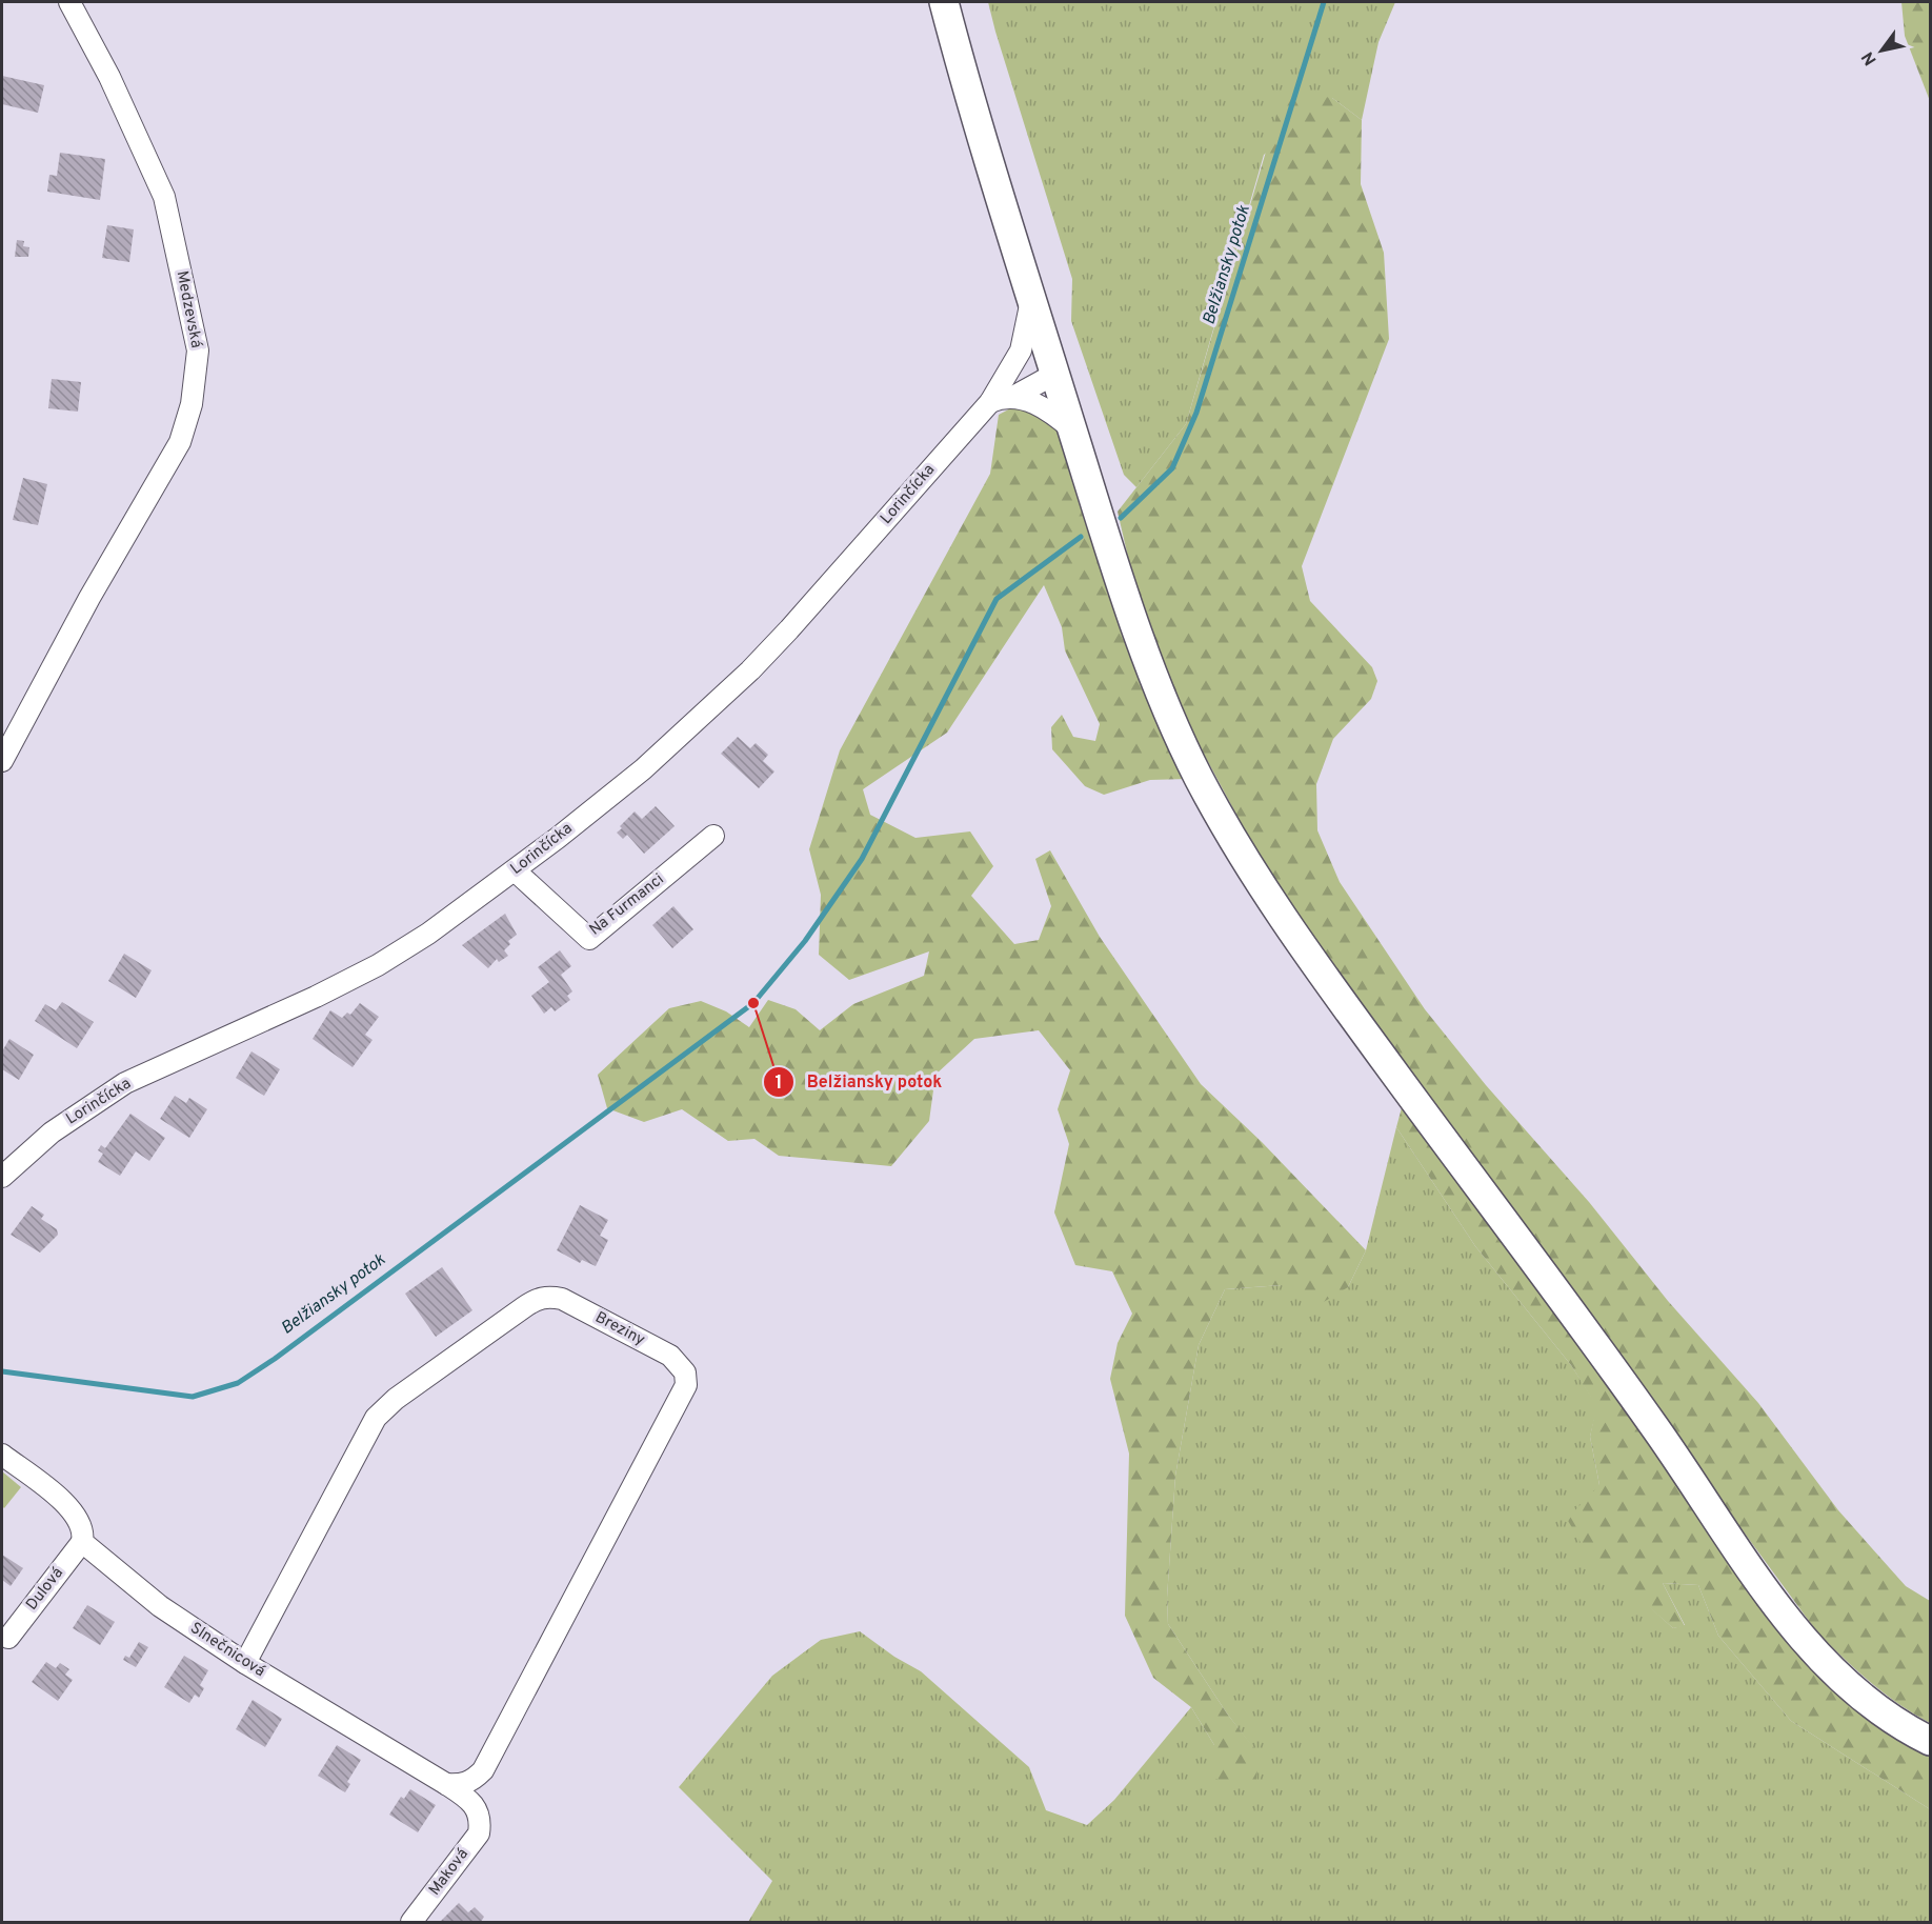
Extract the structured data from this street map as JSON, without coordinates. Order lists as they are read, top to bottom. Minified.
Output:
{"streets":{"street":["Medzevská","Lorinčícka","Na Furmanci","Breziny","Dulová","Slnečnicová","Maková"]},"crossings":[["Lorinčícka","Na Furmanci"],["Breziny","Slnečnicová"],["Dulová","Slnečnicová"],["Slnečnicová","Maková"]],"water":["Belžiansky potok"],"places":["Belžiansky potok"],"north":"bottom left"}
